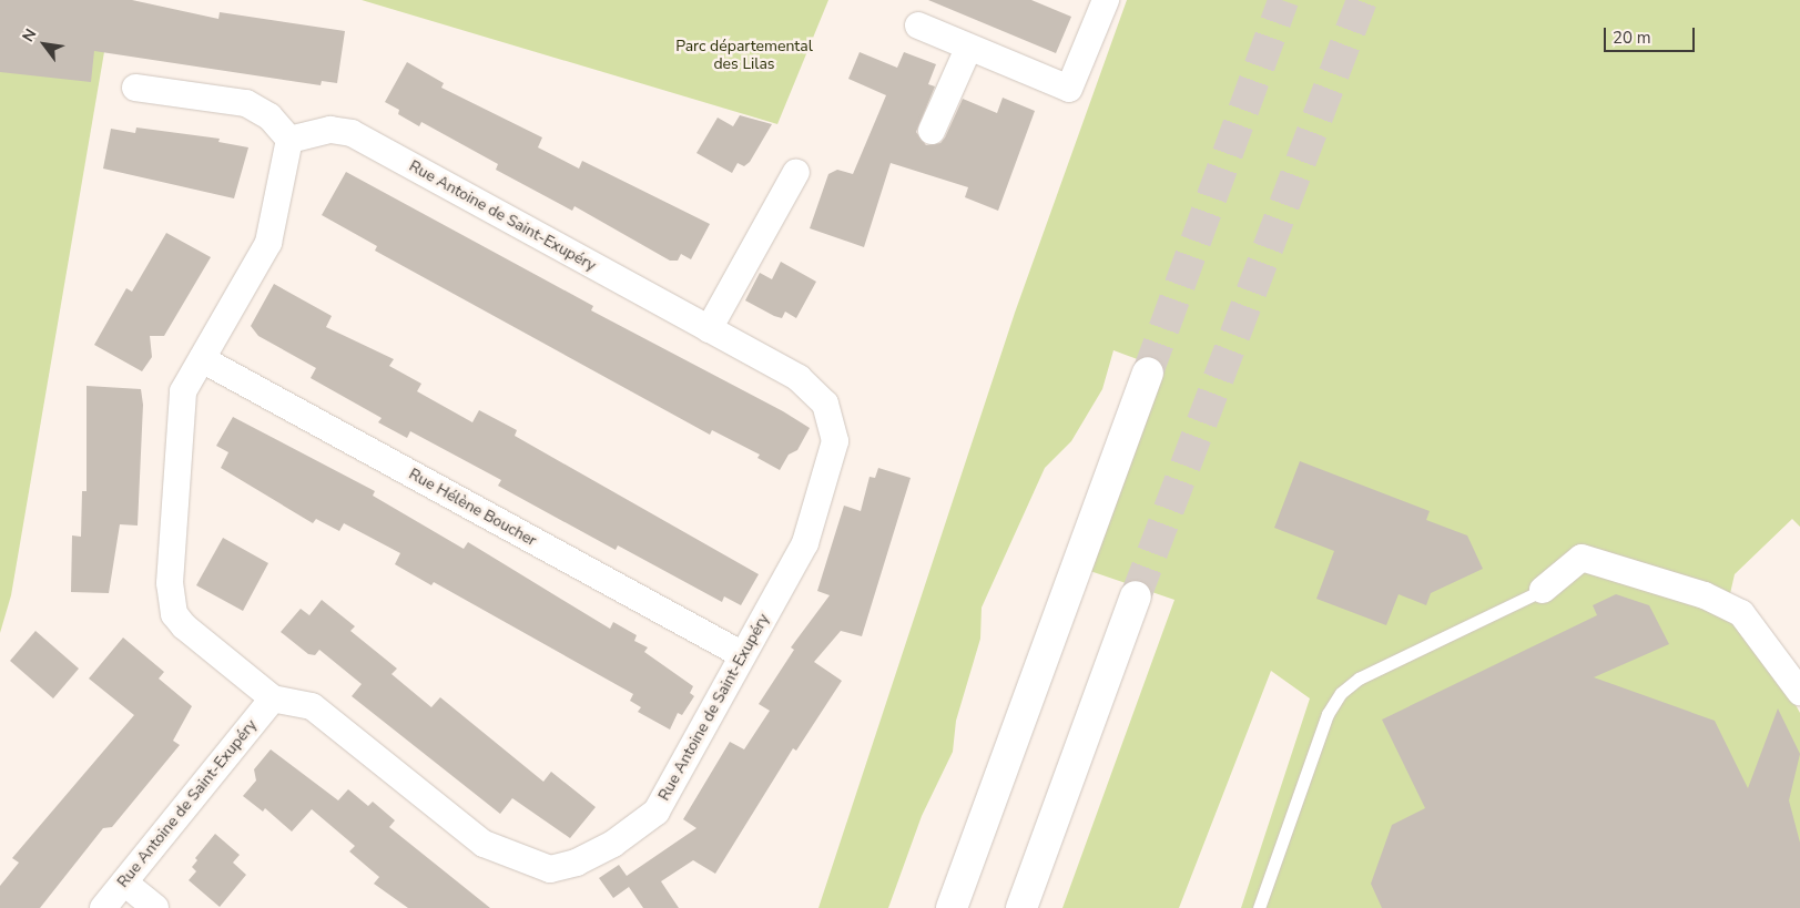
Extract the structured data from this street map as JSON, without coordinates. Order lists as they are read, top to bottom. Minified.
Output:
{"streets":{"street":["Rue Antoine de Saint-Exupéry","Rue Hélène Boucher"]},"crossings":[["Rue Antoine de Saint-Exupéry","Rue Hélène Boucher"]],"parks":["Parc départemental des Lilas"],"scale_bar":"20 m","north":"top left"}
